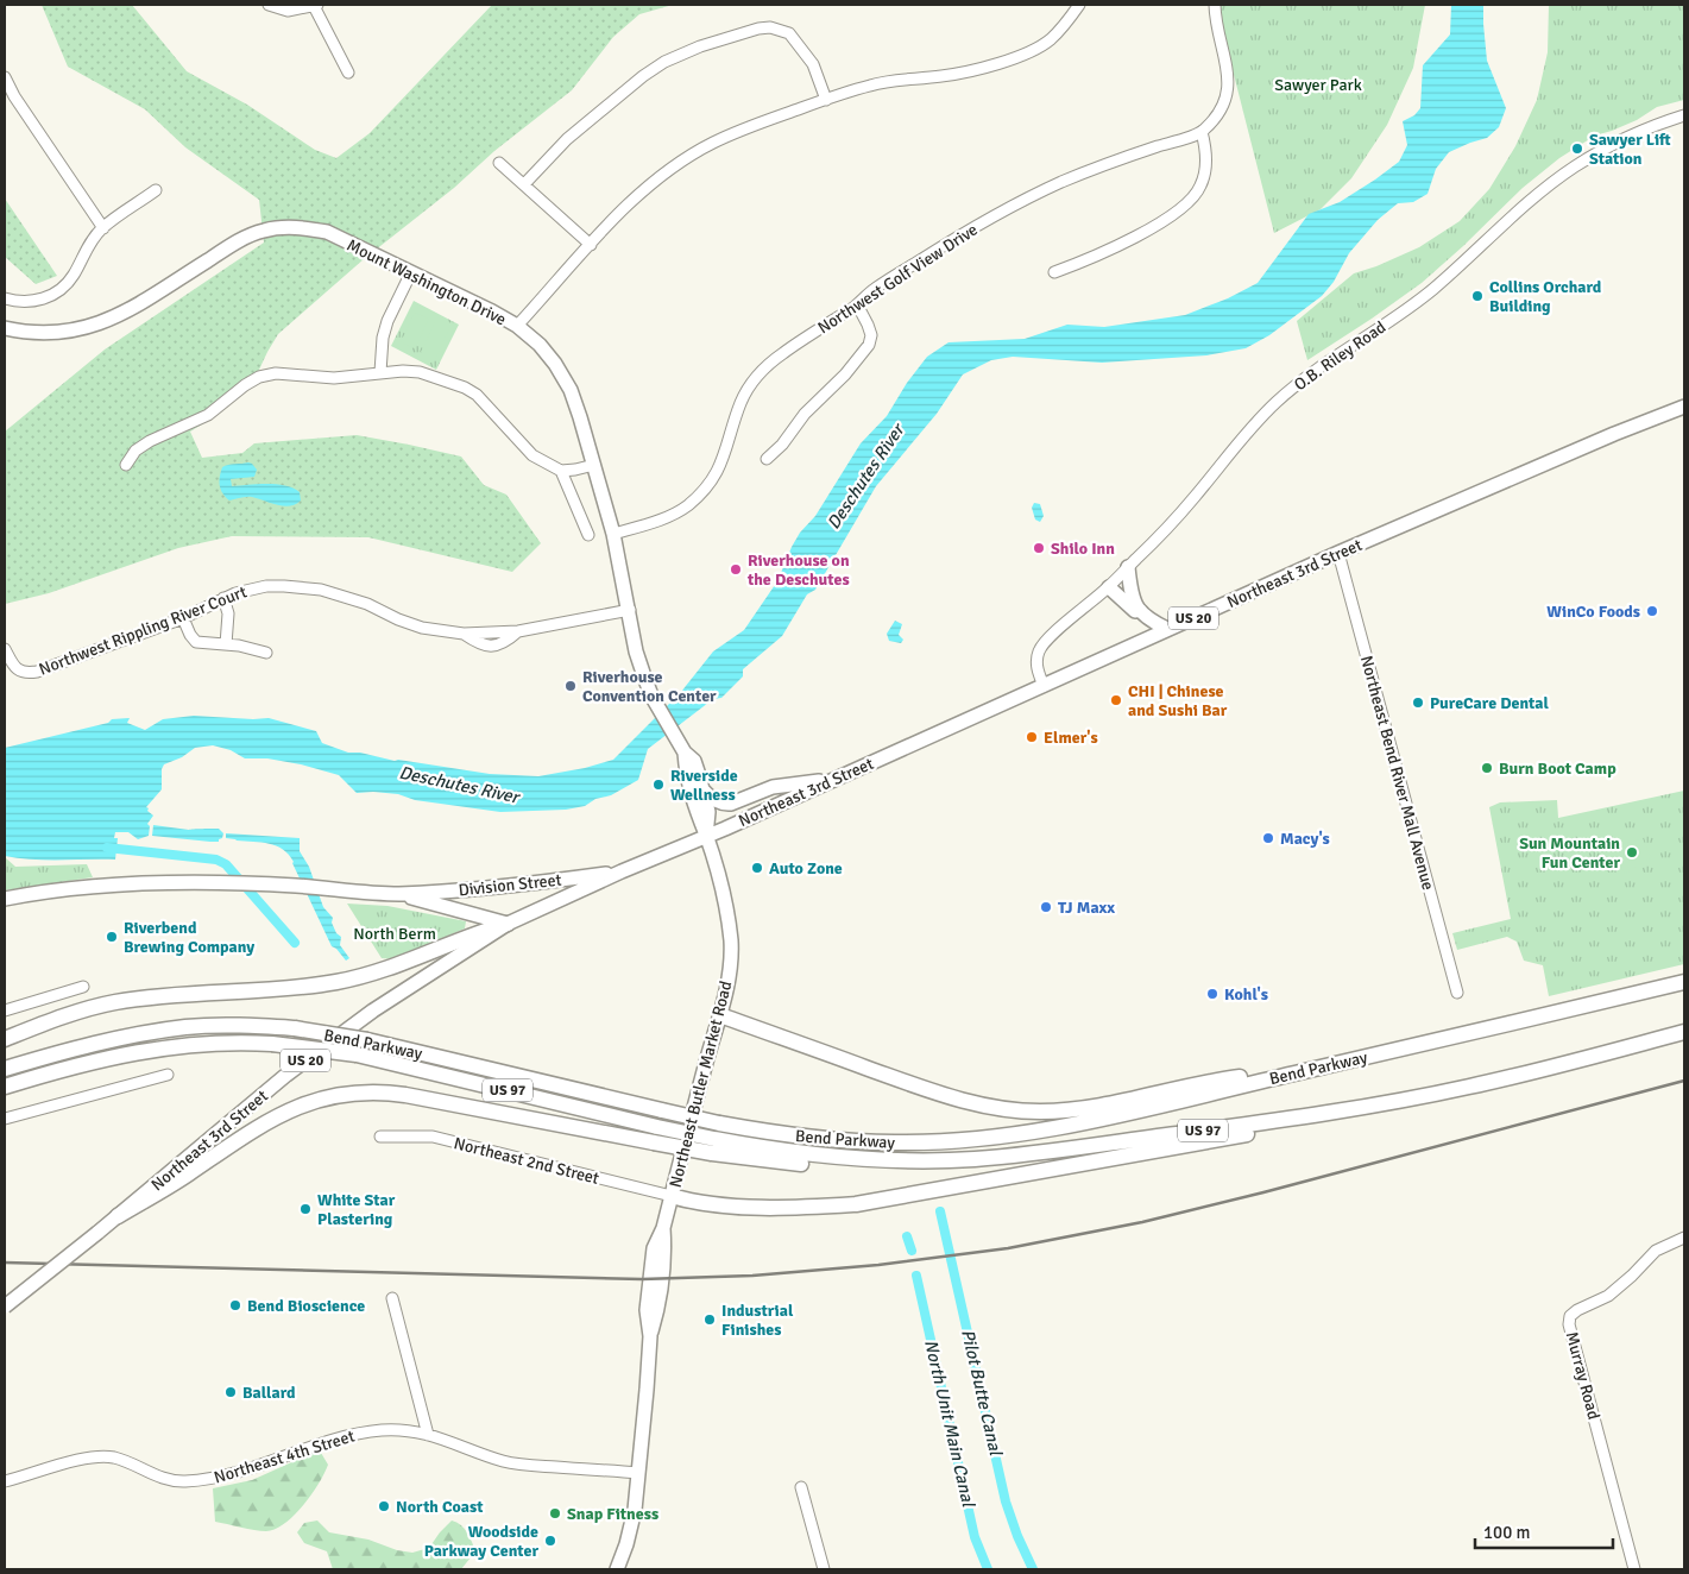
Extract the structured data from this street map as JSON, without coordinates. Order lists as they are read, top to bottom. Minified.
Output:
{"streets":{"highway":["Bend Parkway","US 97"],"main road":["Mount Washington Drive","Northeast 3rd Street","US 20","Division Street","Northeast Butler Market Road"],"street":["Northwest Golf View Drive","O.B. Riley Road","Northwest Rippling River Court","Northeast Bend River Mall Avenue","Northeast 2nd Street","Murray Road","Northeast 4th Street"]},"crossings":[["Northwest Golf View Drive","Mount Washington Drive"],["Mount Washington Drive","Northeast 3rd Street"],["Mount Washington Drive","Northwest Rippling River Court"],["Mount Washington Drive","Northeast Butler Market Road"],["O.B. Riley Road","Northeast 3rd Street"],["Northeast 3rd Street","Northeast Bend River Mall Avenue"],["Northeast 3rd Street","Division Street"],["Northeast 3rd Street","Northeast Butler Market Road"],["Northeast Butler Market Road","Northeast 2nd Street"],["Northeast Butler Market Road","Northeast 4th Street"]],"water":["Deschutes River","Pilot Butte Canal","North Unit Main Canal"],"parks":["Sawyer Park","North Berm"],"places":["Sawyer Lift Station","Collins Orchard Building","Shilo Inn","Riverhouse on the Deschutes","WinCo Foods","Riverhouse Convention Center","CHI | Chinese and Sushi Bar","PureCare Dental","Elmer's","Burn Boot Camp","Riverside Wellness","Macy's","Sun Mountain Fun Center","Auto Zone","TJ Maxx","Riverbend Brewing Company","Kohl's","White Star Plastering","Bend Bioscience","Industrial Finishes","Ballard","North Coast","Snap Fitness","Woodside Parkway Center"],"scale_bar":"100 m"}
